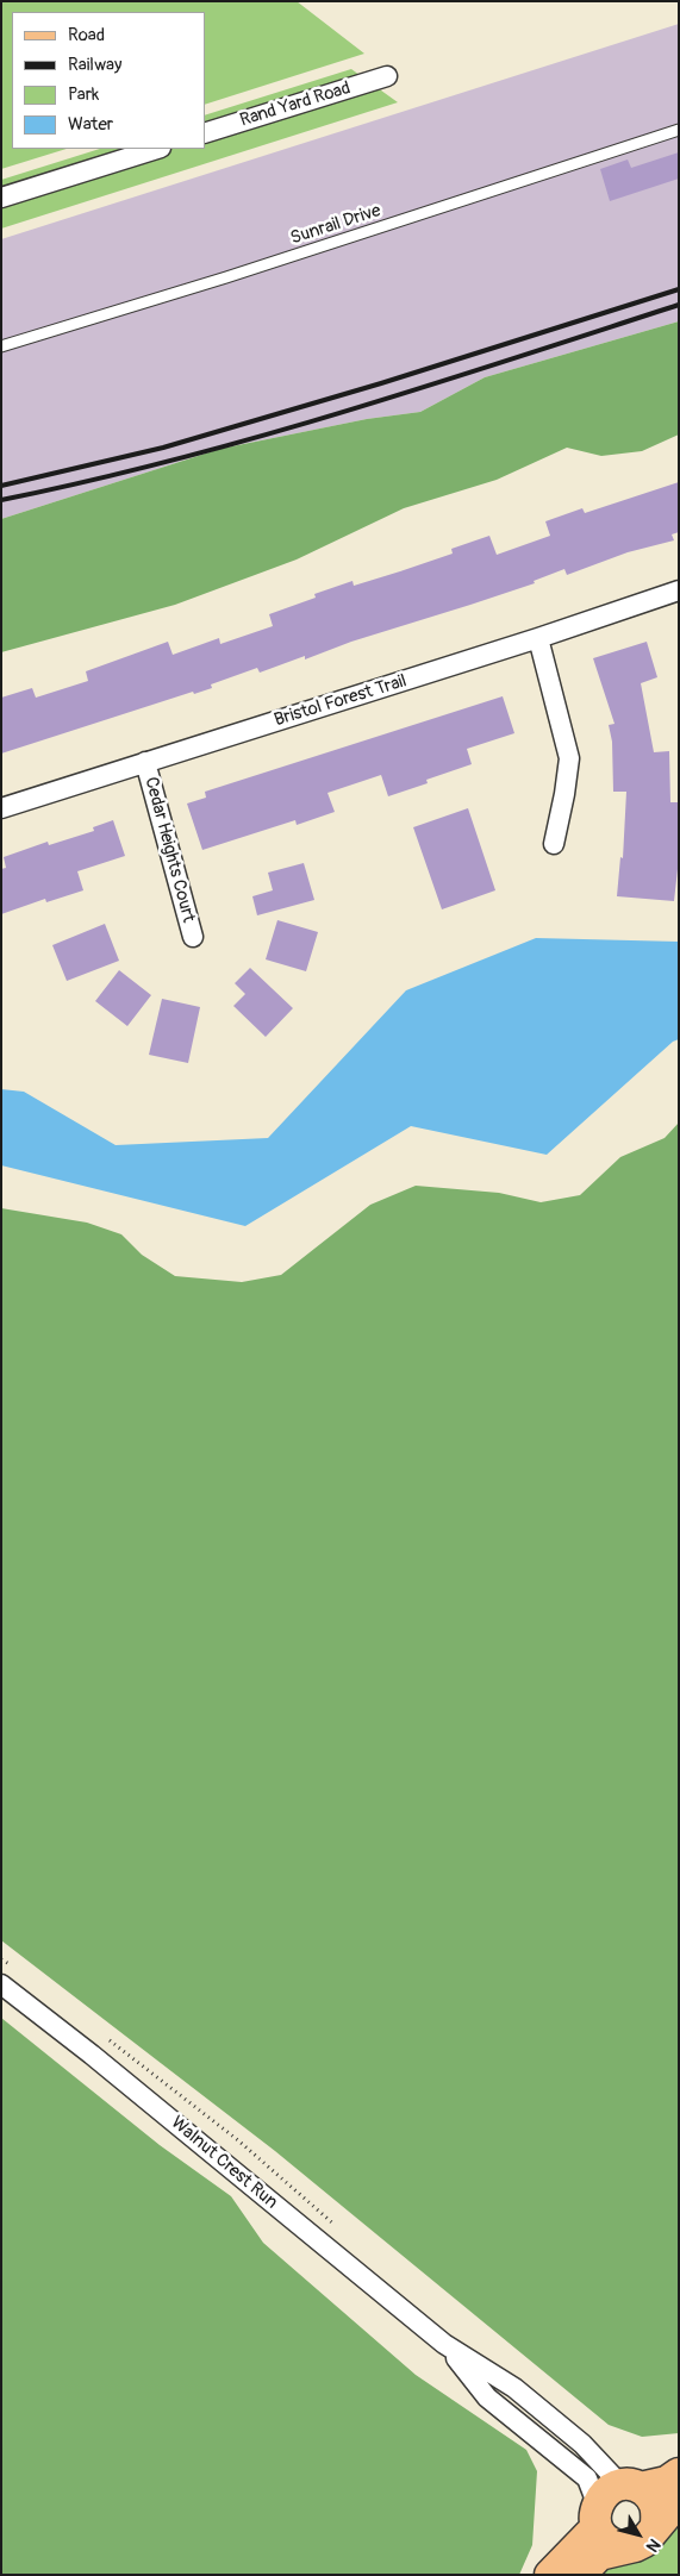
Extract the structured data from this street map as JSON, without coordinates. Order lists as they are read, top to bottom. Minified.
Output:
{"streets":{"street":["Rand Yard Road","Bristol Forest Trail","Cedar Heights Court","Walnut Crest Run"],"lane":["Sunrail Drive"]},"crossings":[["Bristol Forest Trail","Cedar Heights Court"]],"legend":["Road","Railway","Park","Water"],"north":"bottom right"}
